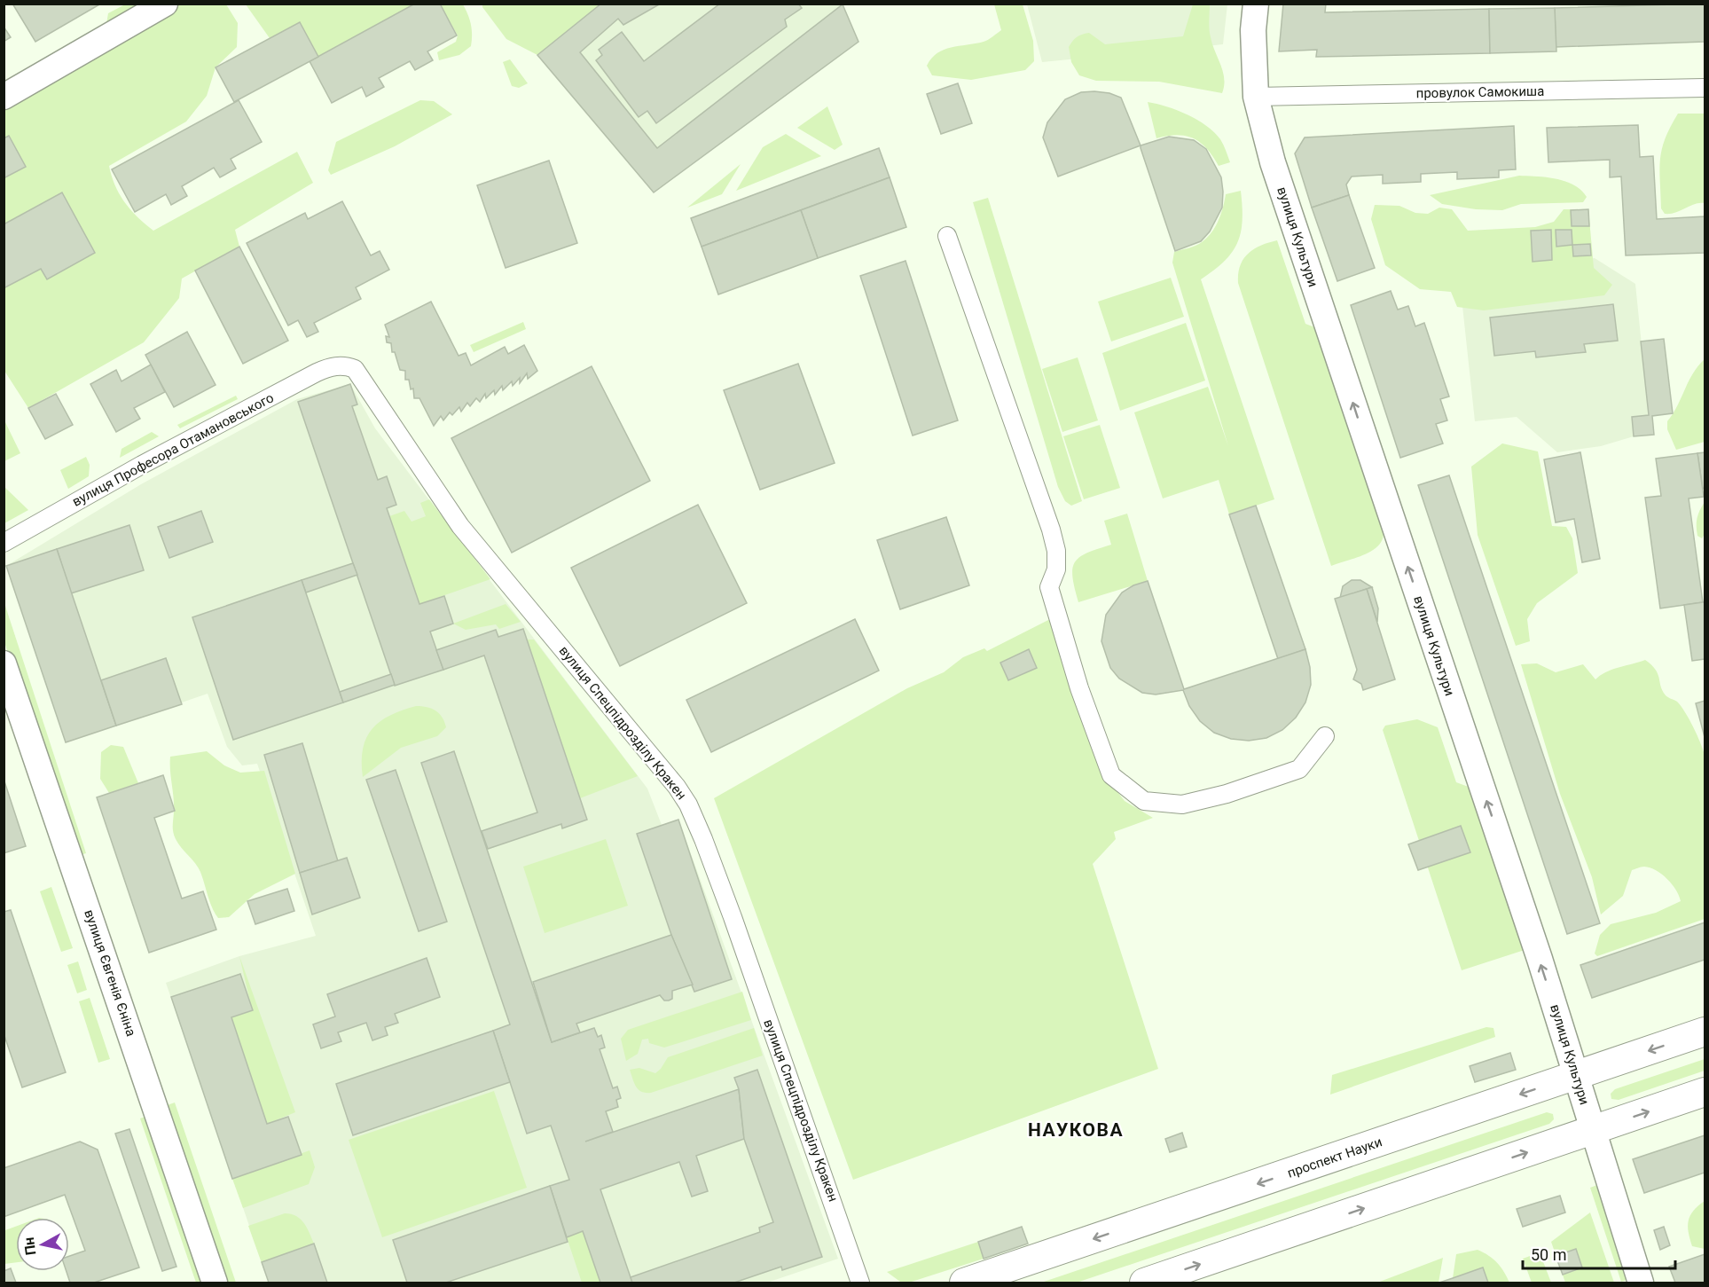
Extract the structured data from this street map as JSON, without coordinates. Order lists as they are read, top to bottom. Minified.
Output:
{"streets":{"main road":["проспект Науки"],"street":["провулок Самокиша","вулиця Культури","вулиця Професора Отамановського","вулиця Спецпідрозділу Кракен","вулиця Євгенія Єніна"]},"crossings":[["провулок Самокиша","вулиця Культури"],["вулиця Культури","проспект Науки"],["вулиця Професора Отамановського","вулиця Спецпідрозділу Кракен"]],"one_way":["вулиця Культури"],"districts":["НАУКОВА"],"scale_bar":"50 m","north":"left"}
